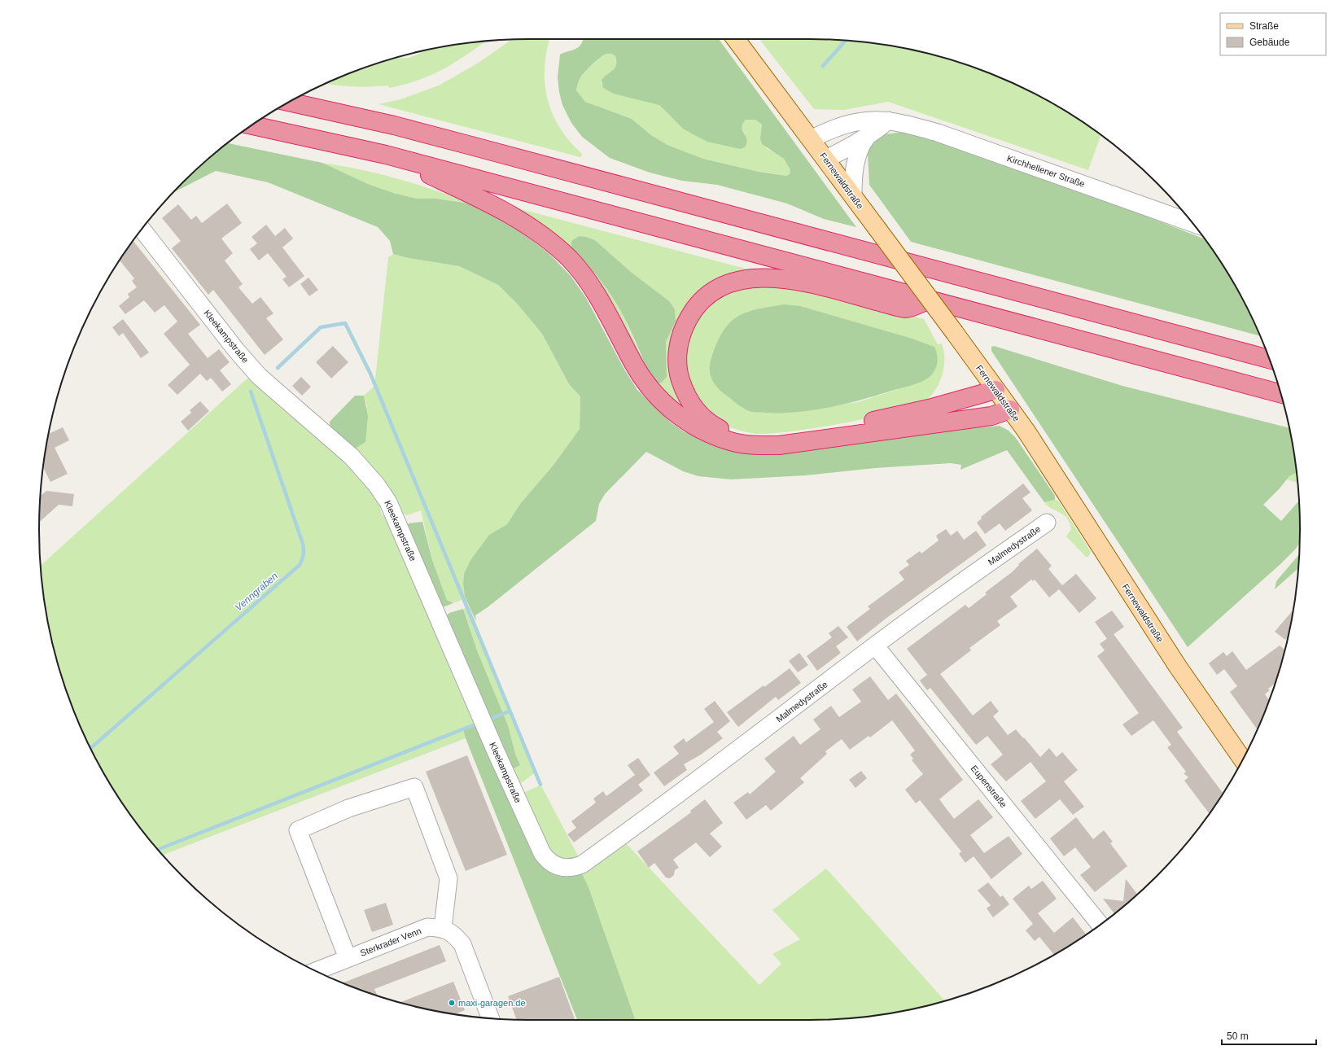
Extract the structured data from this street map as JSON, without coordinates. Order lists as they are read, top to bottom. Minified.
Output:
{"streets":{"main road":["Fernewaldstraße"],"street":["Kirchhellener Straße","Kleekampstraße","Malmedystraße","Eupenstraße","Sterkrader Venn"]},"crossings":[["Kirchhellener Straße","Fernewaldstraße"],["Kleekampstraße","Malmedystraße"],["Malmedystraße","Eupenstraße"]],"water":["Venngraben"],"places":["maxi-garagen.de"],"legend":["Straße","Gebäude"],"scale_bar":"50 m"}
